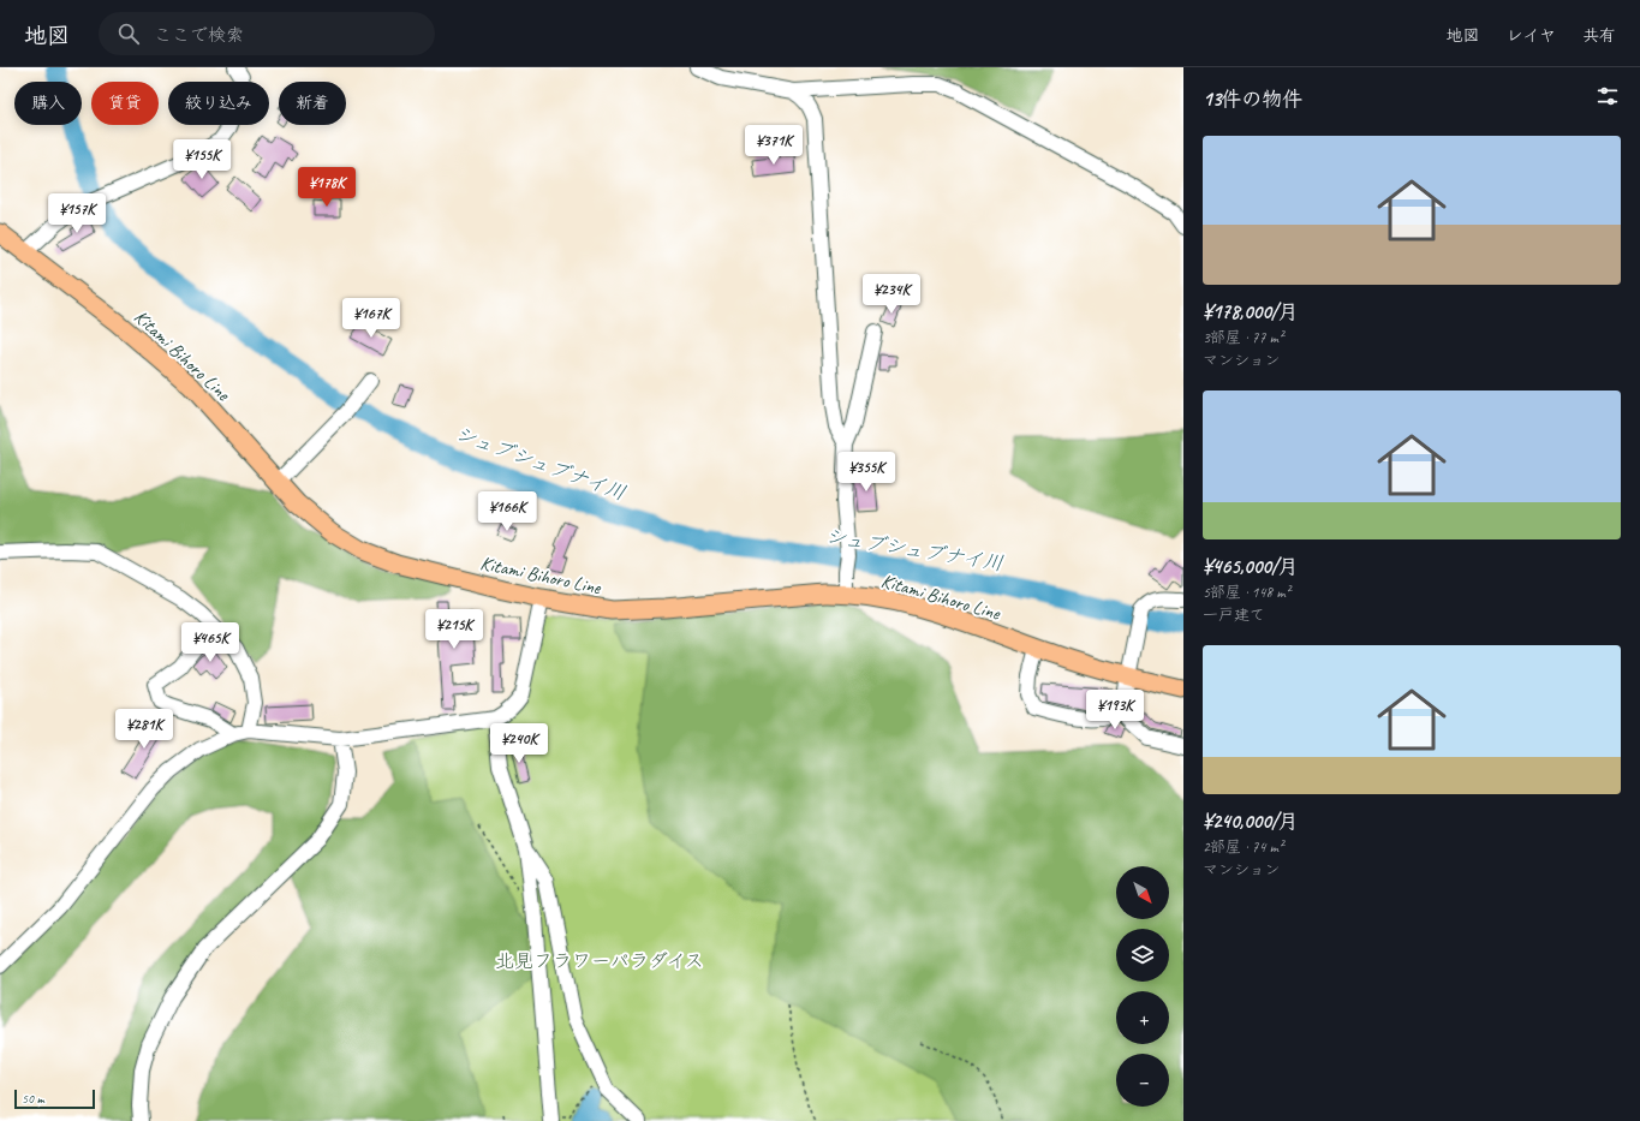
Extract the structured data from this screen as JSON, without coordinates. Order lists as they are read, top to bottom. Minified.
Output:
{"streets":{"main road":["Kitami Bihoro Line"]},"water":["シュブシュブナイ川"],"parks":["北見フラワーパラダイス"],"scale_bar":"50 m","north":"bottom right","page":{"header":"地図","search":"ここで検索","nav":["地図","レイヤ","共有"],"heading":"13件の物件","chip":["購入","賃貸","絞り込み","新着"],"price":["¥371K","¥155K","¥178K","¥157K","¥234K","¥167K","¥355K","¥166K","¥215K","¥465K","¥193K","¥281K","¥240K"],"list":[{"name":"¥178,000/月","note":"3部屋 · 77 m² · マンション"},{"name":"¥465,000/月","note":"5部屋 · 148 m² · 一戸建て"},{"name":"¥240,000/月","note":"2部屋 · 74 m² · マンション"}],"map_buttons":["+","−"],"scale":"50 m"}}
